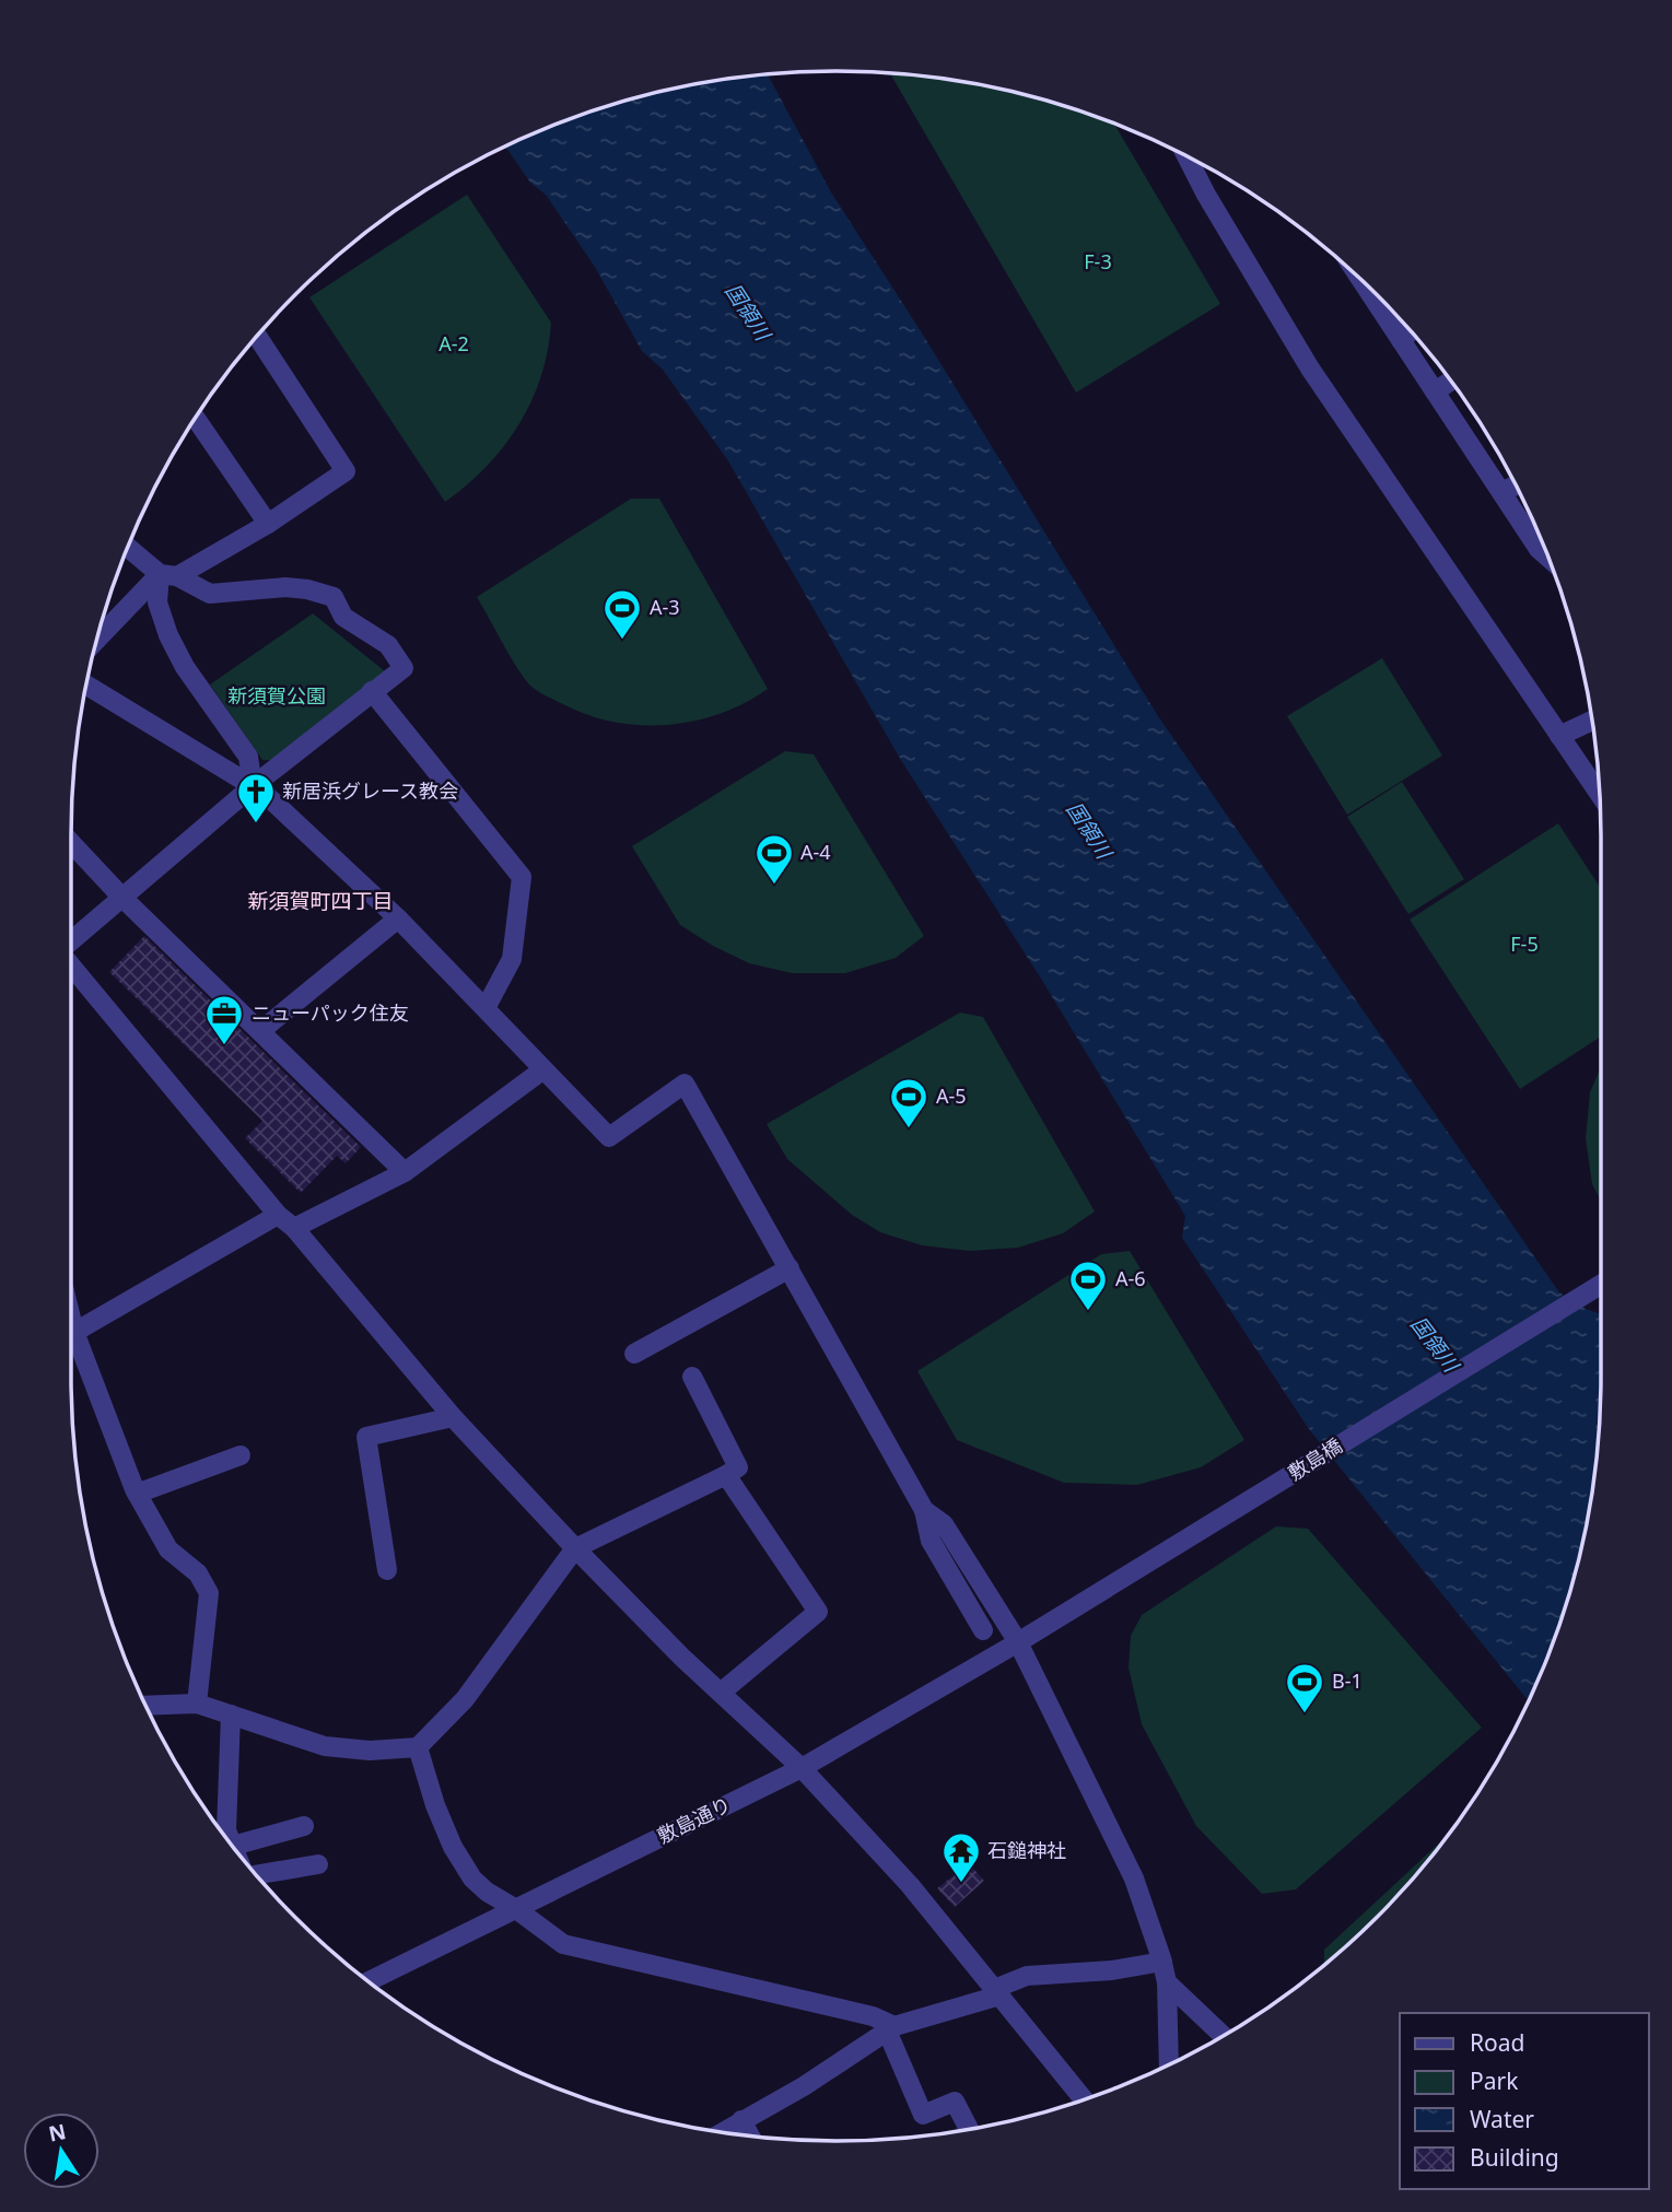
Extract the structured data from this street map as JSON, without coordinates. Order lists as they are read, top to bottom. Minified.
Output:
{"streets":{"street":["敷島橋","敷島通り"]},"crossings":[["敷島橋","敷島通り"]],"districts":["新須賀町四丁目"],"water":["国領川"],"parks":["F-3","A-2","新須賀公園","F-5"],"places":{"sports":["A-3","A-4","A-5","A-6","B-1"],"church":["新居浜グレース教会"],"office":["ニューパック住友"],"temple":["石鎚神社"]},"legend":["Road","Park","Water","Building"],"north":"top"}
